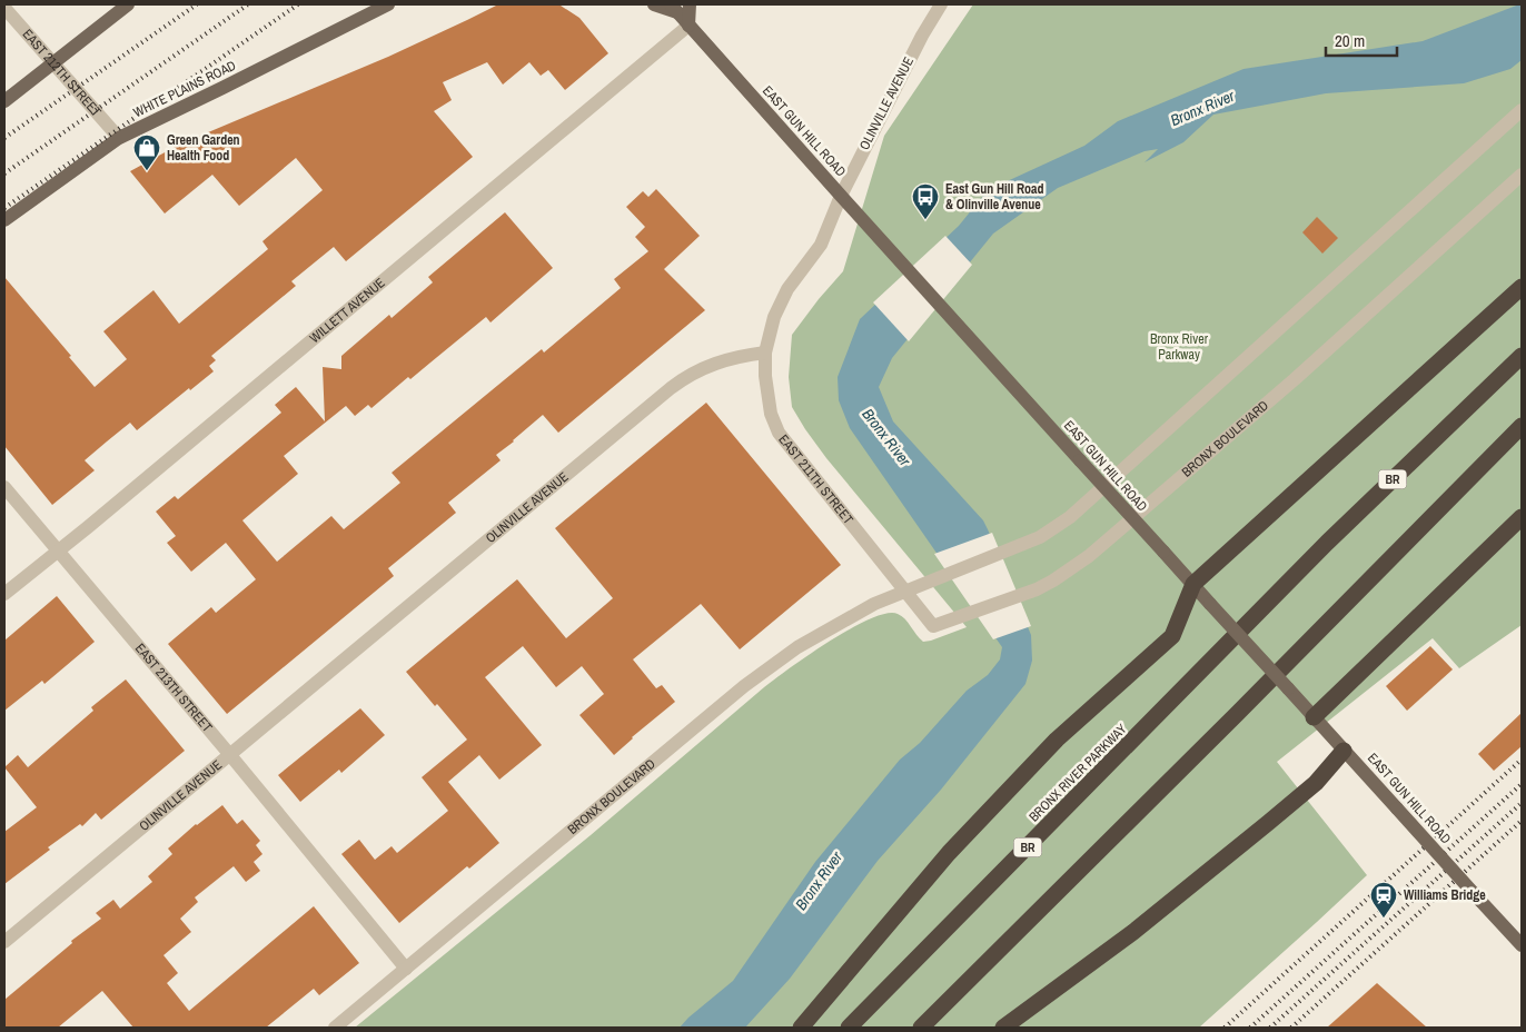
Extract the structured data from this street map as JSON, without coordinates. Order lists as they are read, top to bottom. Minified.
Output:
{"streets":{"highway":["BR","BRONX RIVER PARKWAY"],"main road":["WHITE PLAINS ROAD","EAST GUN HILL ROAD"],"street":["EAST 212TH STREET","OLINVILLE AVENUE","WILLETT AVENUE","BRONX BOULEVARD","EAST 211TH STREET","EAST 213TH STREET"]},"crossings":[["EAST 212TH STREET","WHITE PLAINS ROAD"],["OLINVILLE AVENUE","EAST GUN HILL ROAD"],["OLINVILLE AVENUE","EAST 211TH STREET"],["OLINVILLE AVENUE","EAST 213TH STREET"],["EAST GUN HILL ROAD","WILLETT AVENUE"],["WILLETT AVENUE","EAST 213TH STREET"],["BRONX BOULEVARD","EAST 211TH STREET"],["BRONX BOULEVARD","EAST 213TH STREET"]],"water":["Bronx River"],"parks":["Bronx River Parkway"],"places":{"shop":["Green Garden Health Food"],"bus stop":["East Gun Hill Road & Olinville Avenue"],"station":["Williams Bridge"]},"scale_bar":"20 m"}
